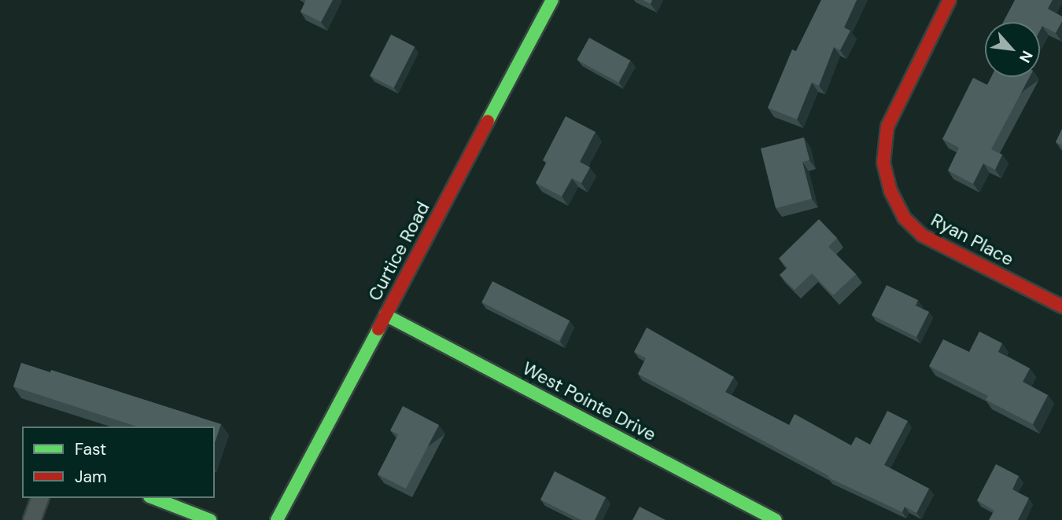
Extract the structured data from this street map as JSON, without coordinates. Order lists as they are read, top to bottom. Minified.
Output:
{"streets":{"street":["Ryan Place","Curtice Road","West Pointe Drive"]},"crossings":[["Curtice Road","West Pointe Drive"]],"legend":["Fast","Jam"],"north":"bottom right"}
